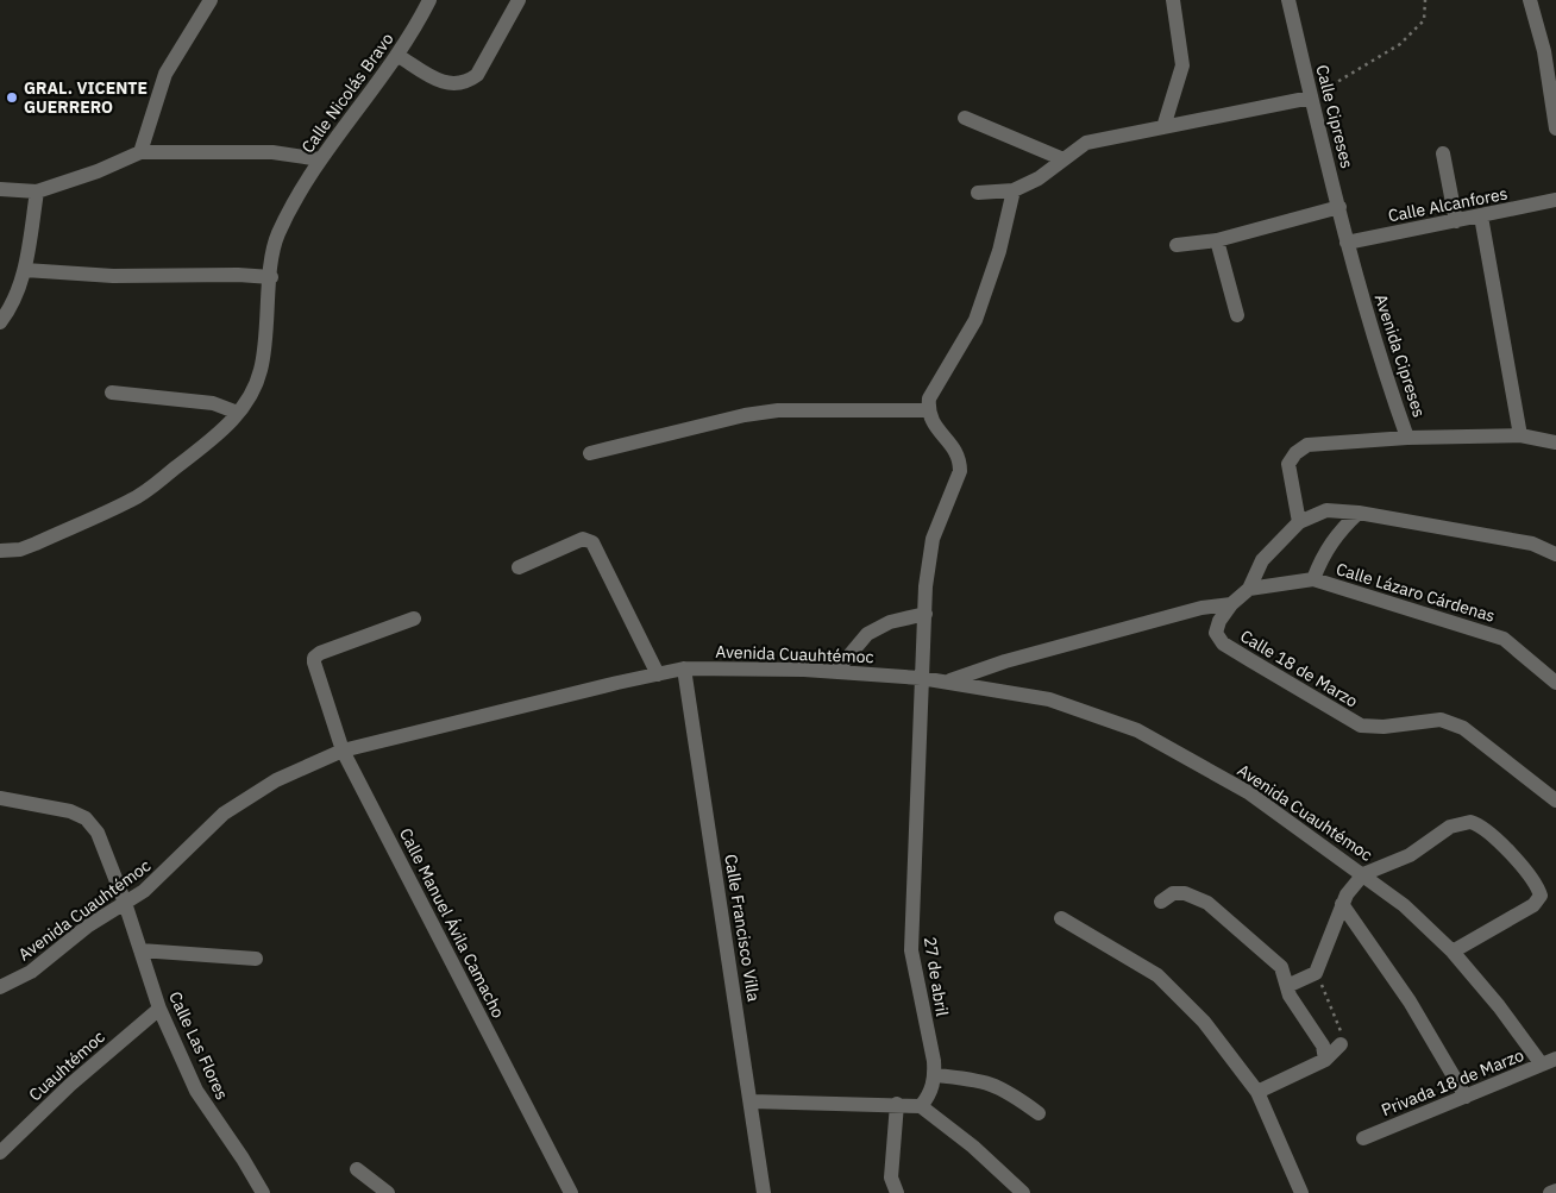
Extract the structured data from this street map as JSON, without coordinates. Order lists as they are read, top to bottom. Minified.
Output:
{"streets":{"street":["Calle Nicolás Bravo","Calle Cipreses","Calle Alcanfores","Avenida Cipreses","Calle Lázaro Cárdenas","Avenida Cuauhtémoc","Calle 18 de Marzo","Calle Manuel Ávila Camacho","Calle Francisco Villa","27 de abril","Calle Las Flores","Cuauhtémoc","Privada 18 de Marzo"]},"crossings":[["Calle Cipreses","Calle Alcanfores"],["Calle Cipreses","Avenida Cipreses"],["Calle Alcanfores","Avenida Cipreses"],["Avenida Cuauhtémoc","Calle Manuel Ávila Camacho"],["Avenida Cuauhtémoc","Calle Francisco Villa"],["Avenida Cuauhtémoc","27 de abril"],["Avenida Cuauhtémoc","Calle Las Flores"],["Avenida Cuauhtémoc","Privada 18 de Marzo"],["Calle Las Flores","Cuauhtémoc"]],"places":["GRAL. VICENTE GUERRERO"]}
